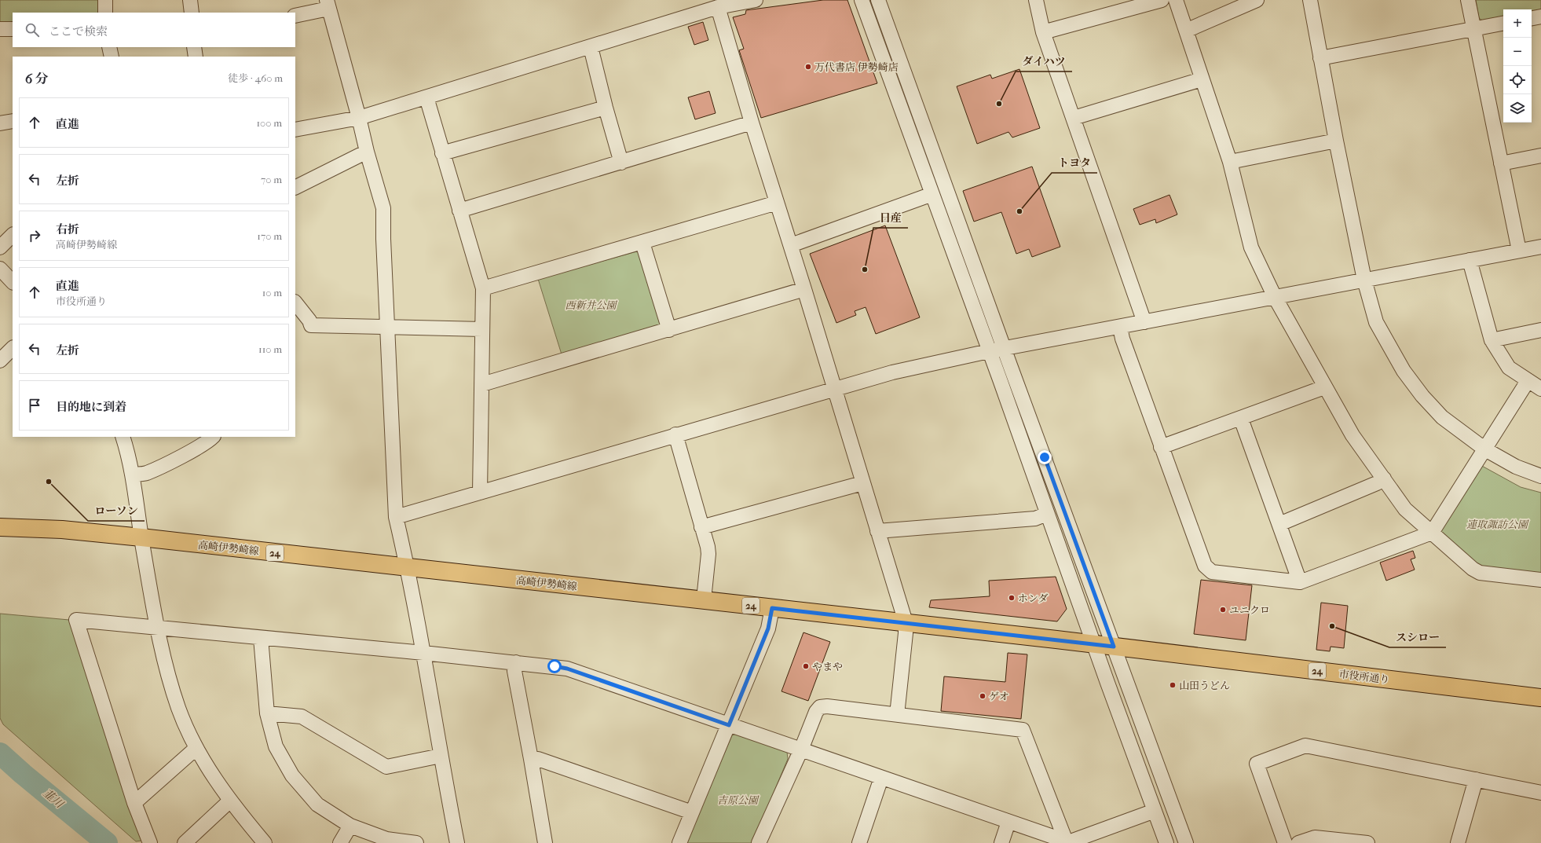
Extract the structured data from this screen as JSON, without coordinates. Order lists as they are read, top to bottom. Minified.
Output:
{"streets":{"main road":["高崎伊勢崎線","24","市役所通り"]},"crossings":[["高崎伊勢崎線","市役所通り"]],"water":["韮川"],"parks":["西新井公園","連取諏訪公園","吉原公園"],"places":["万代書店 伊勢崎店","ダイハツ","トヨタ","日産","ローソン","ホンダ","ユニクロ","スシロー","やまや","山田うどん","ゲオ"],"page":{"map_buttons":["+","−"],"search":"ここで検索","heading":["6 分","徒歩 · 460 m"],"list":[["直進","100 m"],["左折","70 m"],["右折","高崎伊勢崎線","170 m"],["直進","市役所通り","10 m"],["左折","110 m"],"目的地に到着"]}}
